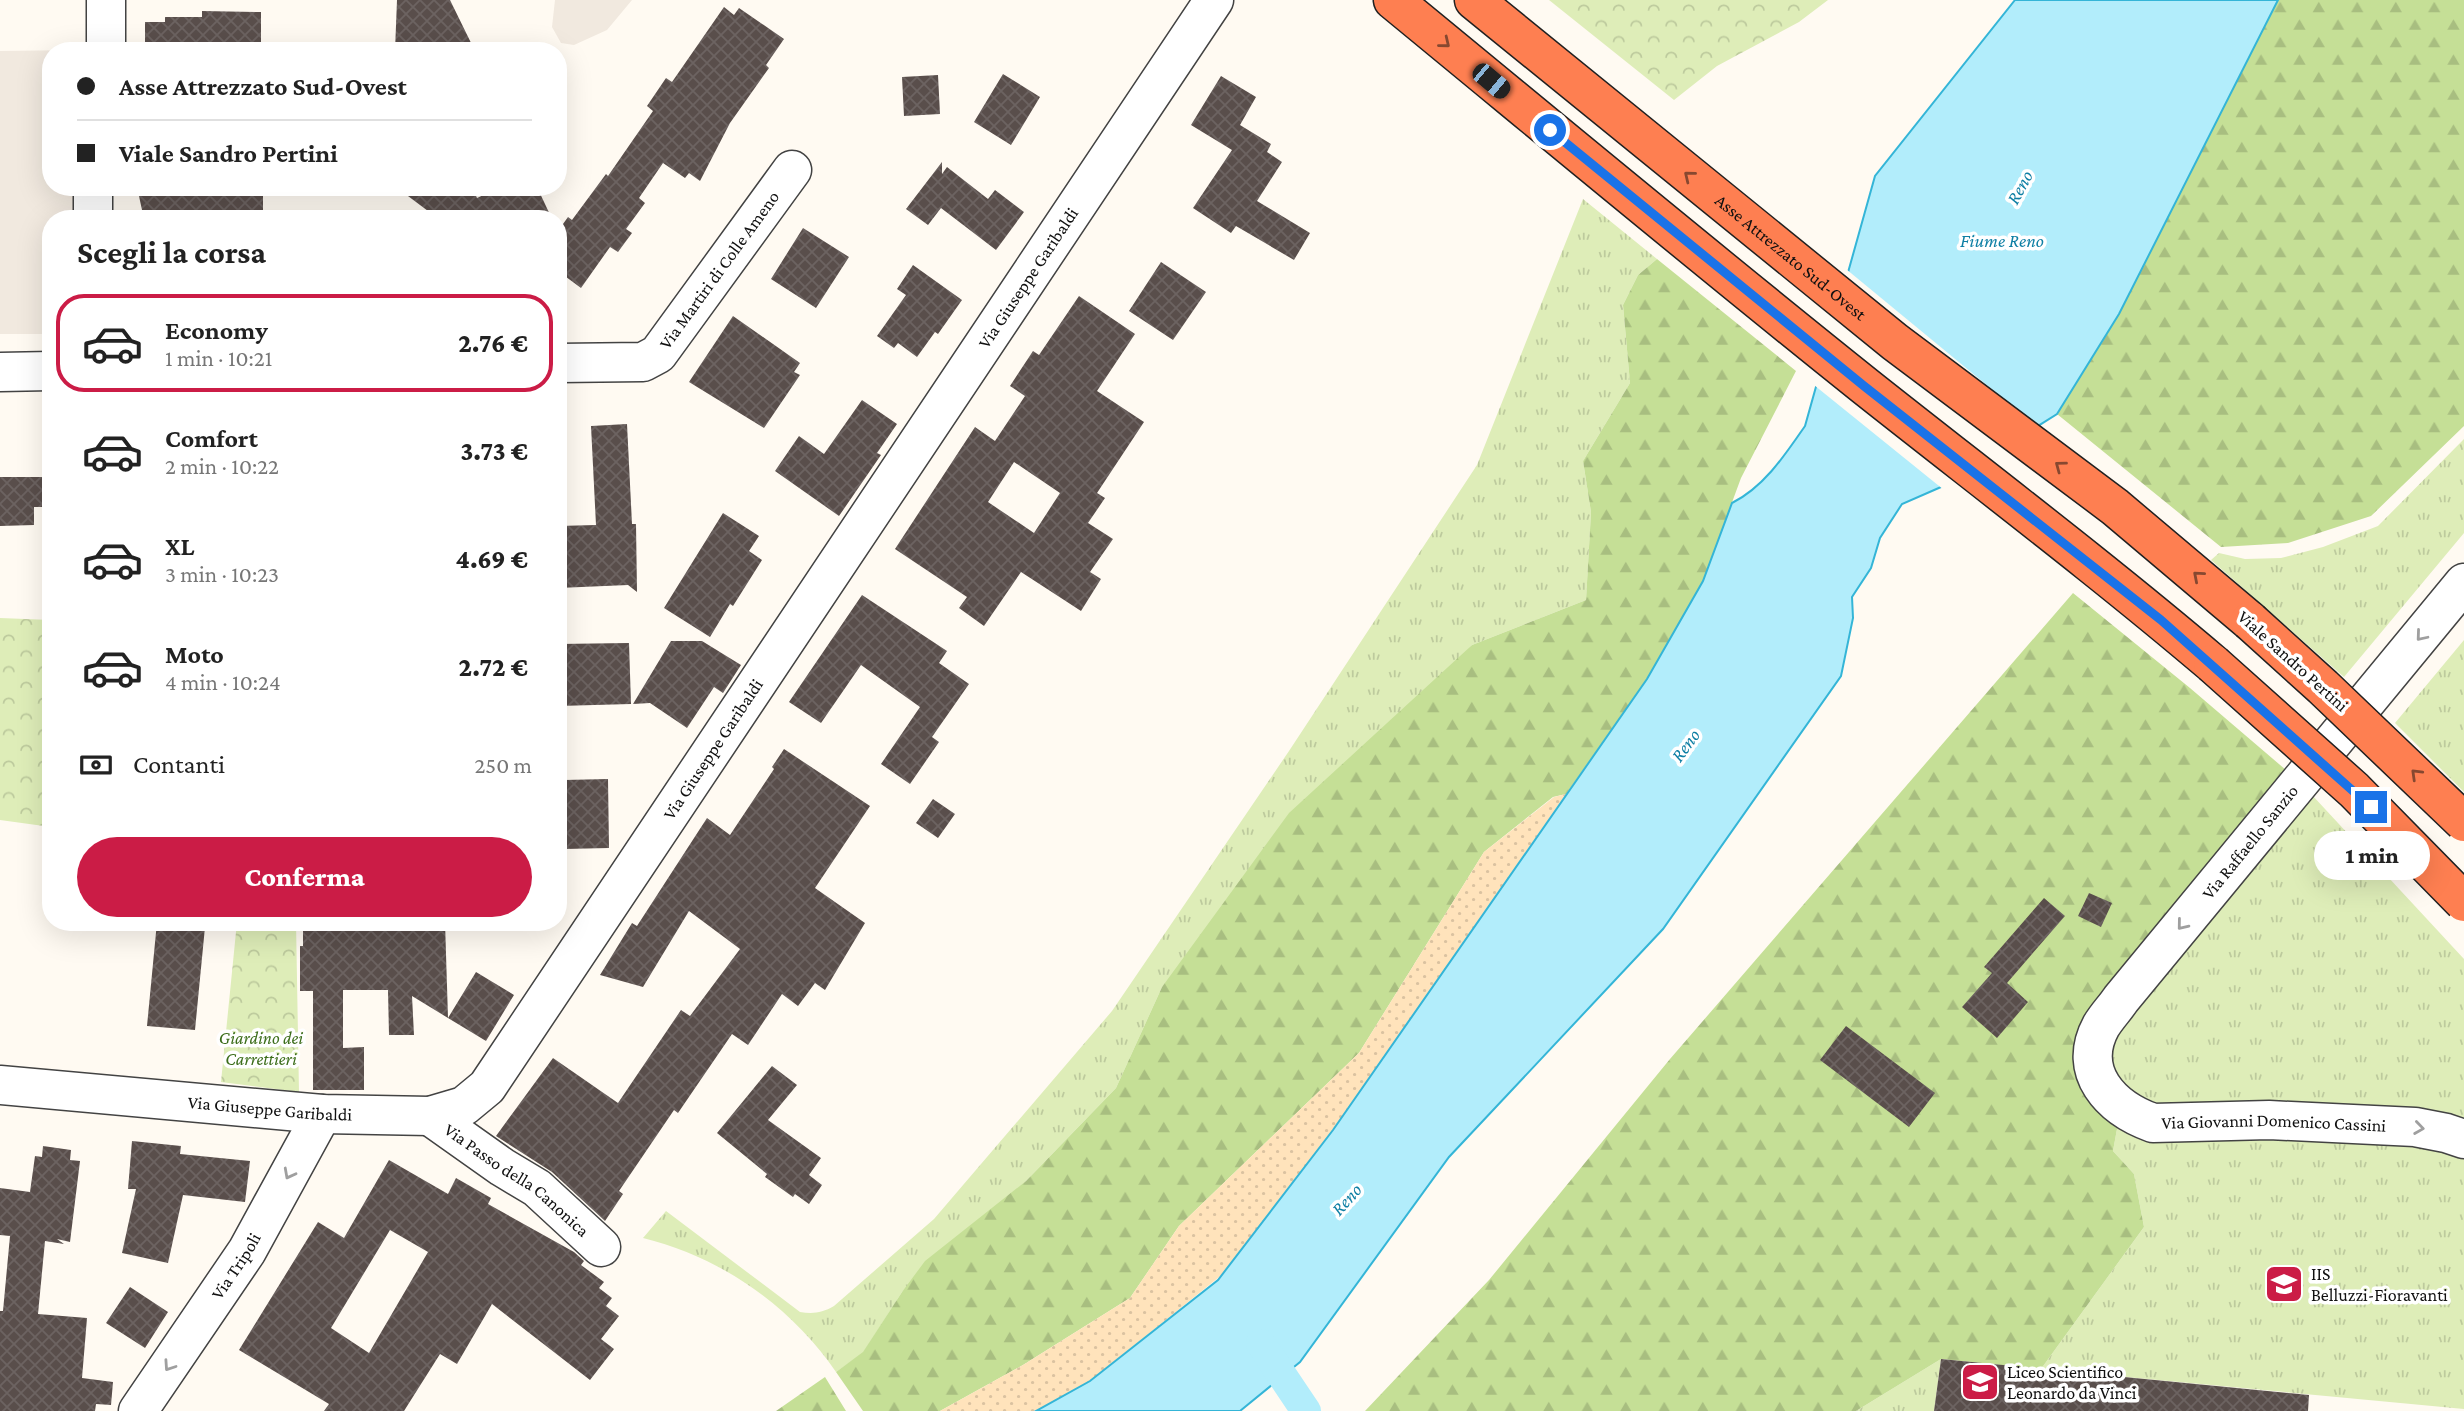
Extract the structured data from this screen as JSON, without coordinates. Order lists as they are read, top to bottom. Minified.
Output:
{"streets":{"highway":["Asse Attrezzato Sud-Ovest","Viale Sandro Pertini"],"street":["Via Martiri di Colle Ameno","Via Giuseppe Garibaldi","Via Raffaello Sanzio","Via Giovanni Domenico Cassini","Via Passo della Canonica","Via Tripoli"]},"crossings":[["Asse Attrezzato Sud-Ovest","Viale Sandro Pertini"],["Via Giuseppe Garibaldi","Via Passo della Canonica"],["Via Giuseppe Garibaldi","Via Tripoli"],["Via Raffaello Sanzio","Via Giovanni Domenico Cassini"]],"one_way":["Via Raffaello Sanzio","Via Giovanni Domenico Cassini","Via Tripoli"],"water":["Reno","Fiume Reno"],"parks":["Giardino dei Carrettieri"],"places":{"school or university":["IIS Belluzzi-Fioravanti","Liceo Scientifico Leonardo da Vinci"]},"page":{"banner":["Asse Attrezzato Sud-Ovest","Viale Sandro Pertini"],"heading":"Scegli la corsa","list":[{"name":"Economy","note":"1 min · 10:21","value":"2.76 €"},{"name":"Comfort","note":"2 min · 10:22","value":"3.73 €"},{"name":"XL","note":"3 min · 10:23","value":"4.69 €"},{"name":"Moto","note":"4 min · 10:24","value":"2.72 €"}],"pay":["Contanti","250 m"],"buttons":"Conferma","bubble":"1 min"}}
